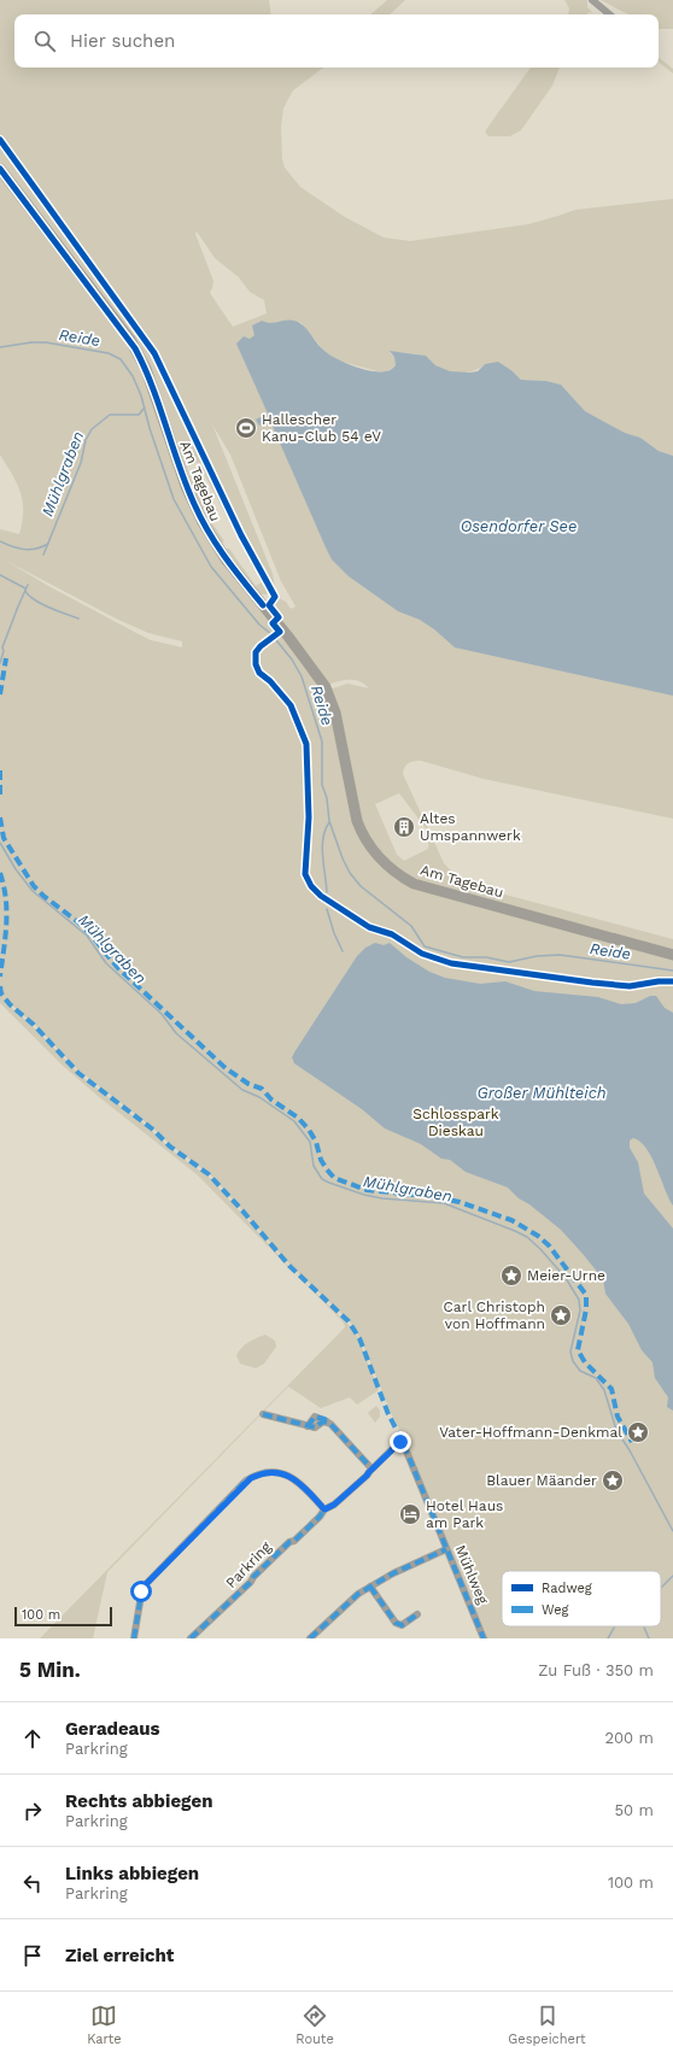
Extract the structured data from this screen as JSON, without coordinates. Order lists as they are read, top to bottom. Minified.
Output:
{"streets":{"street":["Am Tagebau","Parkring","Mühlweg"]},"crossings":[["Parkring","Mühlweg"]],"water":["Reide","Mühlgraben","Osendorfer See","Großer Mühlteich"],"parks":["Schlosspark Dieskau"],"places":{"sports":["Hallescher Kanu-Club 54 eV"],"building":["Altes Umspannwerk"],"place":["Meier-Urne","Carl Christoph von Hoffmann","Vater-Hoffmann-Denkmal","Blauer Mäander"],"hotel":["Hotel Haus am Park"]},"legend":["Radweg","Weg"],"scale_bar":"100 m","page":{"search":"Hier suchen","scale":"100 m","heading":["5 Min.","Zu Fuß · 350 m"],"list":[["Geradeaus","Parkring","200 m"],["Rechts abbiegen","Parkring","50 m"],["Links abbiegen","Parkring","100 m"],"Ziel erreicht"],"nav":["Karte","Route","Gespeichert"]}}
